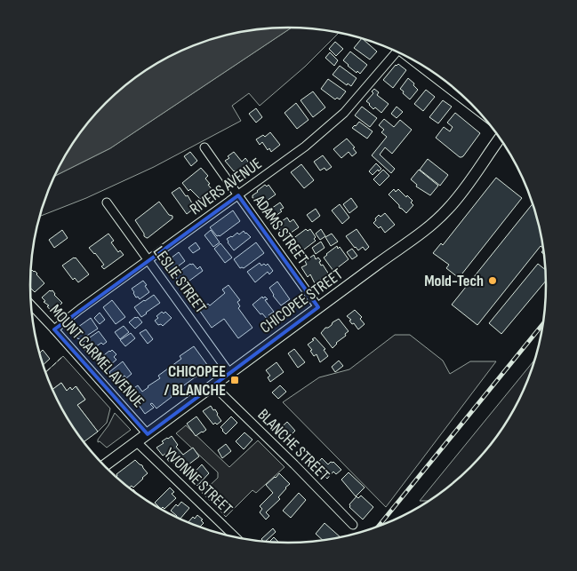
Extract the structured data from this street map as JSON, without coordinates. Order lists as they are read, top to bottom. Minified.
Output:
{"streets":{"main road":["CHICOPEE STREET"],"street":["RIVERS AVENUE","ADAMS STREET","LESLIE STREET","MOUNT CARMEL AVENUE","BLANCHE STREET","YVONNE STREET"]},"crossings":[["RIVERS AVENUE","ADAMS STREET"],["RIVERS AVENUE","LESLIE STREET"],["RIVERS AVENUE","MOUNT CARMEL AVENUE"],["ADAMS STREET","CHICOPEE STREET"],["LESLIE STREET","CHICOPEE STREET"],["CHICOPEE STREET","MOUNT CARMEL AVENUE"],["CHICOPEE STREET","BLANCHE STREET"],["CHICOPEE STREET","YVONNE STREET"]],"places":{"other":["Mold-Tech"],"transit":["CHICOPEE / BLANCHE"]}}
